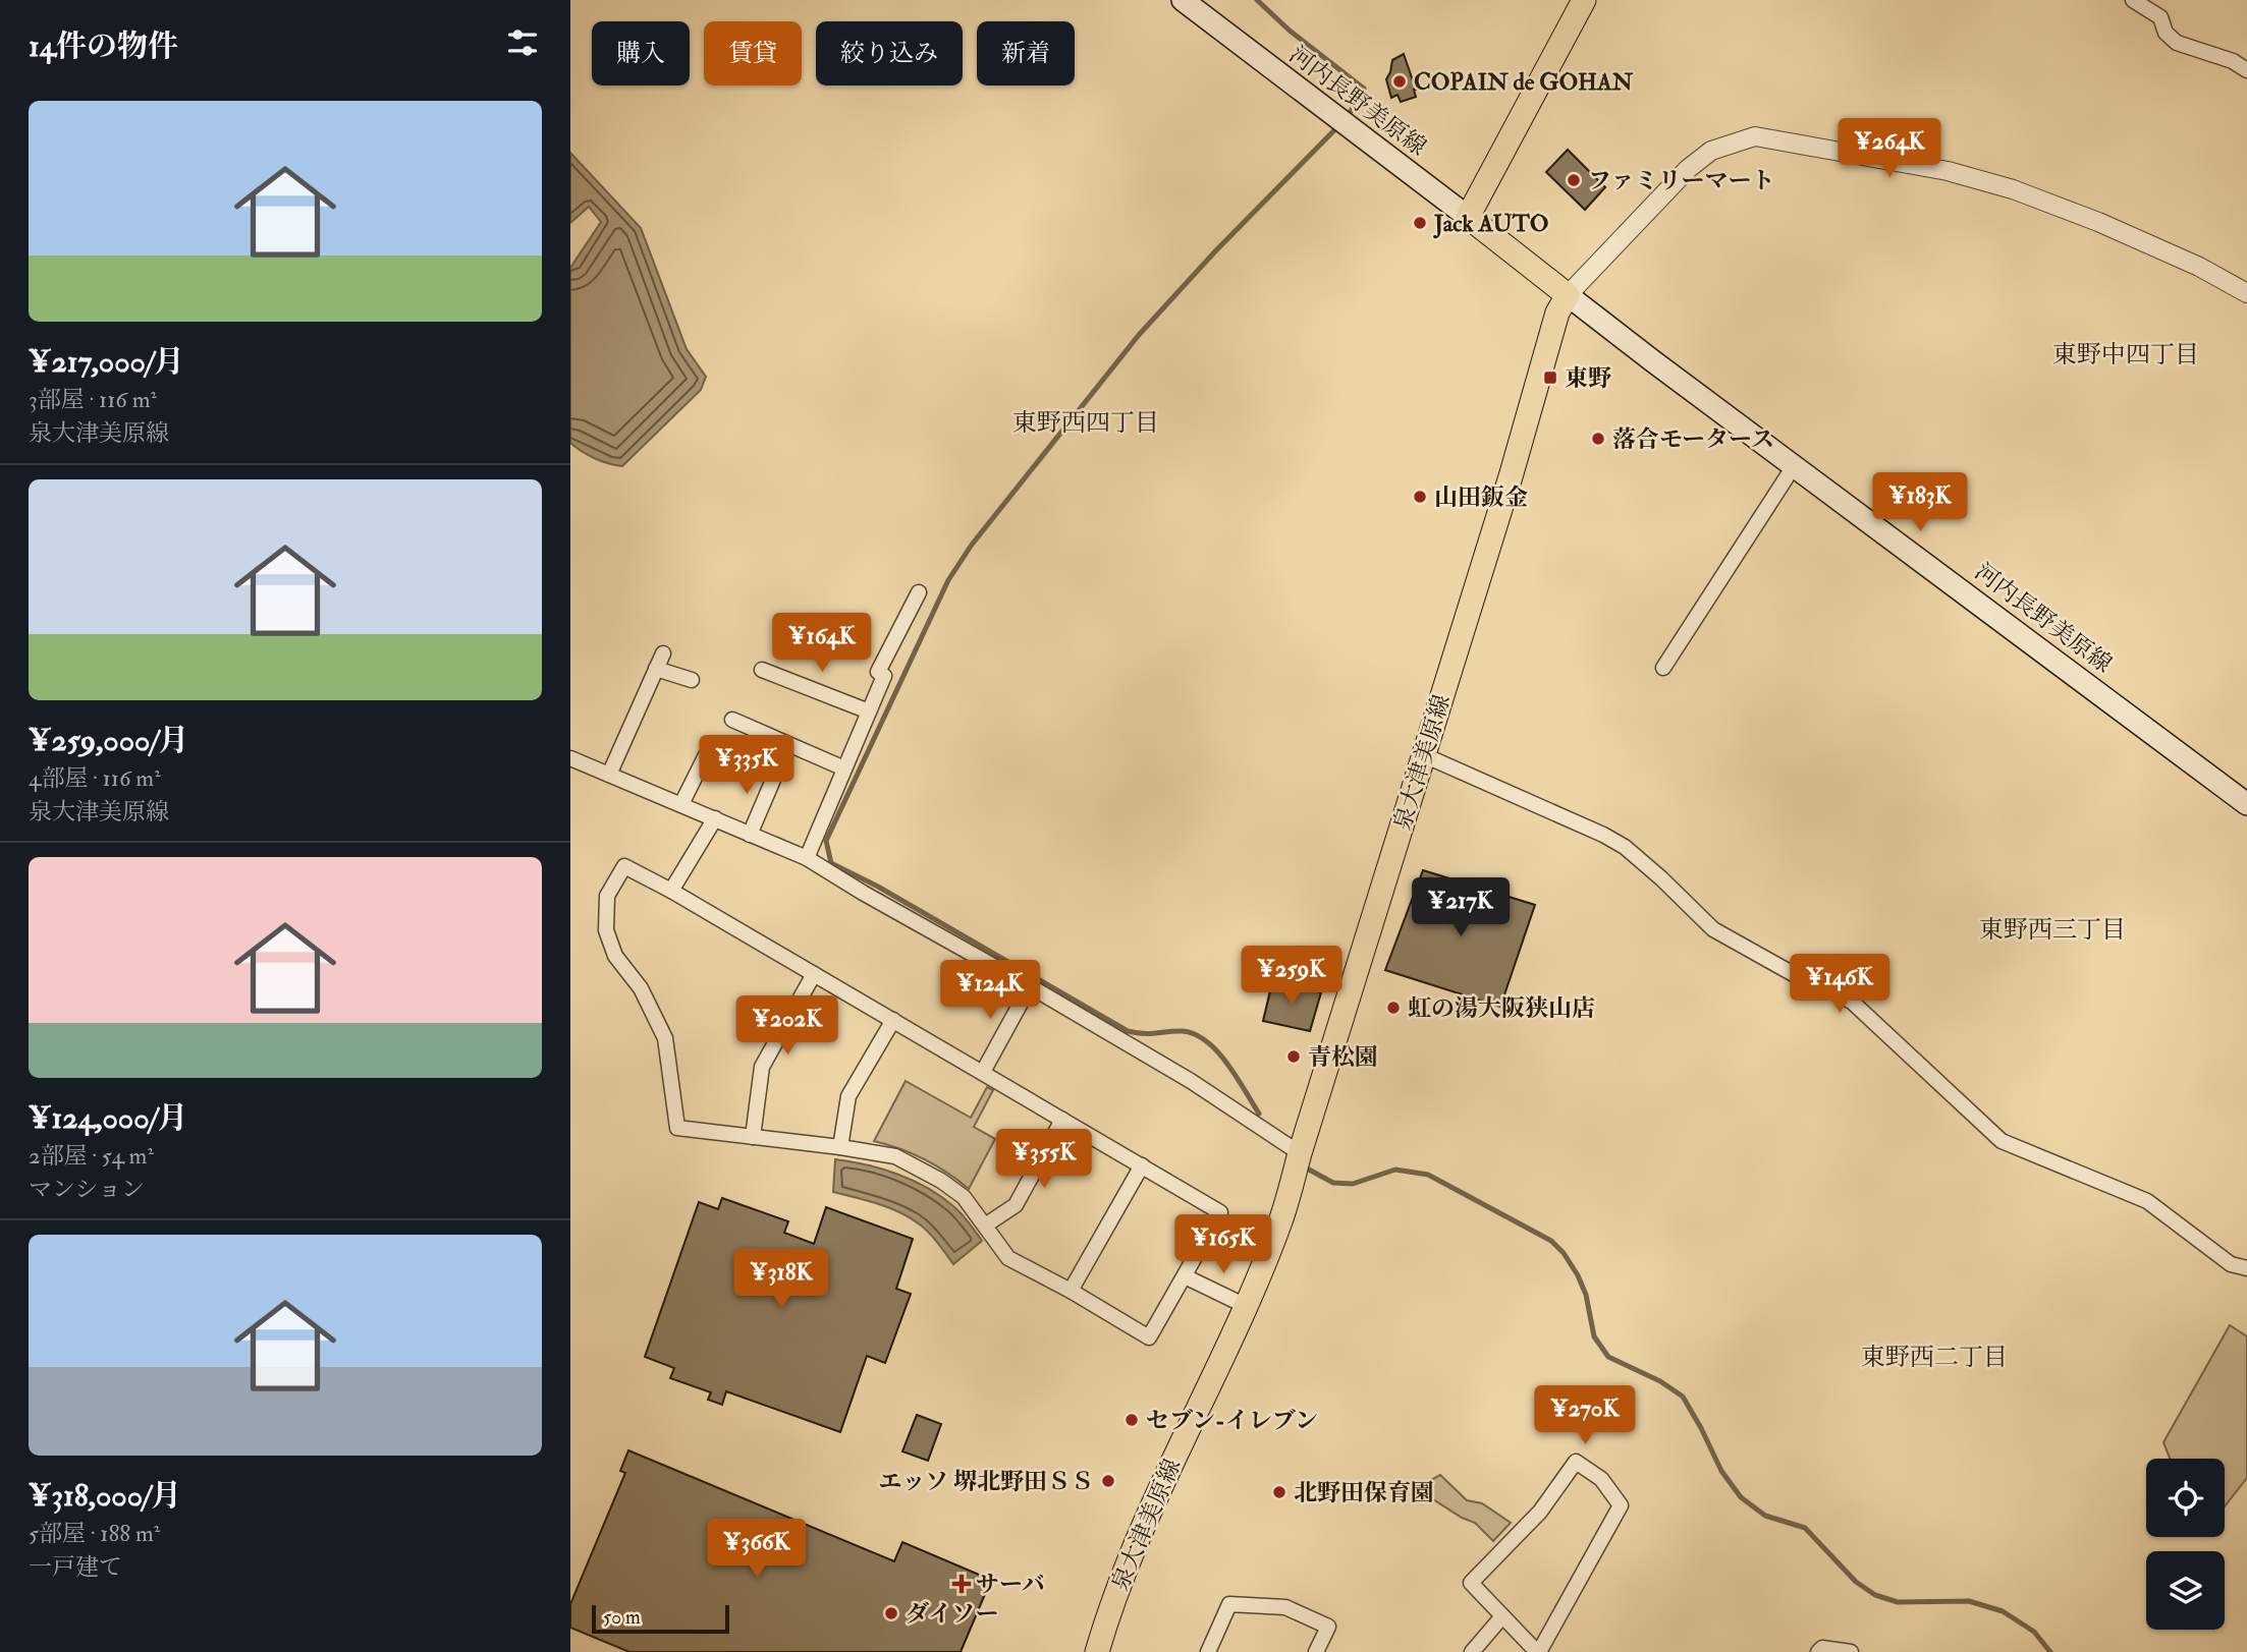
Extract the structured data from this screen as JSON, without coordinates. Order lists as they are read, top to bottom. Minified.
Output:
{"streets":{"main road":["河内長野美原線","泉大津美原線"]},"crossings":[["河内長野美原線","泉大津美原線"]],"districts":["東野中四丁目","東野西四丁目","東野西三丁目","東野西二丁目"],"places":{"other":["COPAIN de GOHAN","ファミリーマート","Jack AUTO","落合モータース","山田鈑金","虹の湯大阪狭山店","青松園","セブン-イレブン","エッソ 堺北野田ＳＳ","北野田保育園","ダイソー"],"transit":["東野"],"health":["サーバ"]},"scale_bar":"50 m","page":{"heading":"14件の物件","chip":["購入","賃貸","絞り込み","新着"],"list":[{"name":"¥217,000/月","note":"3部屋 · 116 m² · 泉大津美原線"},{"name":"¥259,000/月","note":"4部屋 · 116 m² · 泉大津美原線"},{"name":"¥124,000/月","note":"2部屋 · 54 m² · マンション"},{"name":"¥318,000/月","note":"5部屋 · 188 m² · 一戸建て"}],"price":["¥264K","¥183K","¥164K","¥335K","¥217K","¥259K","¥146K","¥124K","¥202K","¥355K","¥165K","¥318K","¥270K","¥366K"],"scale":"50 m"}}
